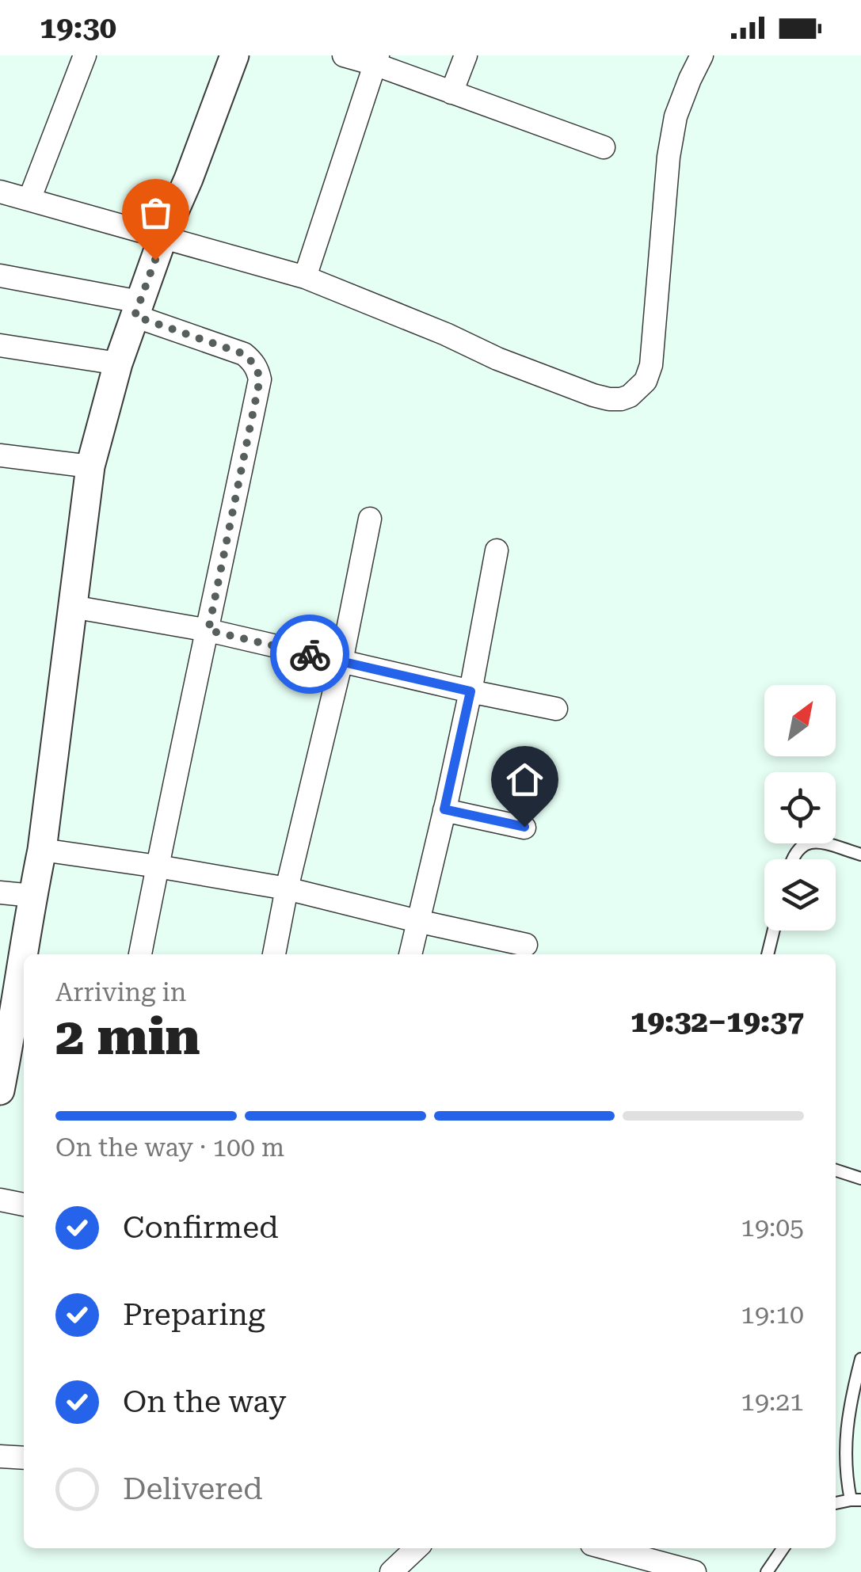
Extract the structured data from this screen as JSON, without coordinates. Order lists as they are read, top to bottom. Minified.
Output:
{"north":"top right","page":{"status":"19:30","heading":["2 min","Arriving in","19:32–19:37"],"bar":"On the way · 100 m","list":[["Confirmed","19:05"],["Preparing","19:10"],["On the way","19:21"],"Delivered"]}}
